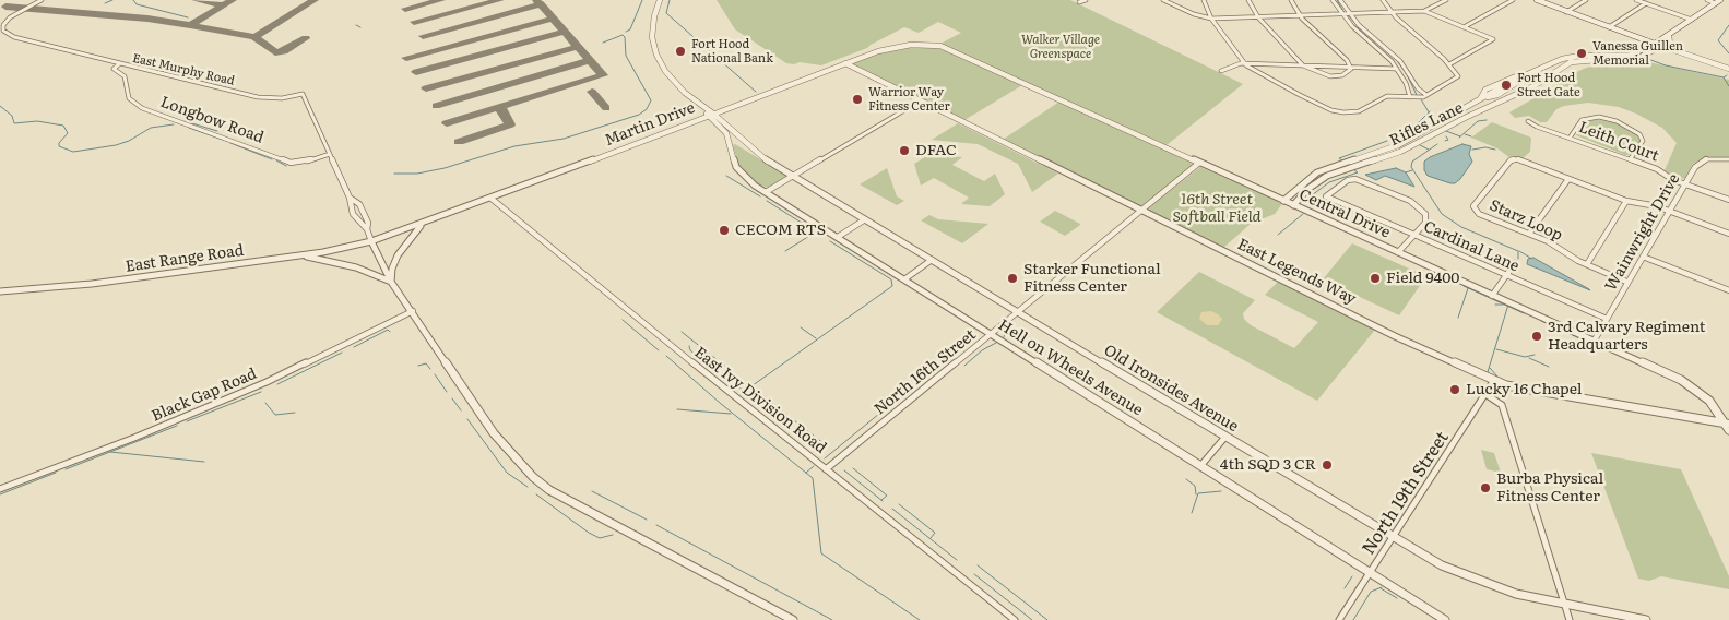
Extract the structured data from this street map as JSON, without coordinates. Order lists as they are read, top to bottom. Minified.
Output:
{"streets":{"street":["East Murphy Road","Longbow Road","Martin Drive","Rifles Lane","Leith Court","Central Drive","Starz Loop","Wainwright Drive","Cardinal Lane","East Range Road","East Legends Way","Hell on Wheels Avenue","North 16th Street","Old Ironsides Avenue","Black Gap Road","East Ivy Division Road","North 19th Street"]},"crossings":[["East Murphy Road","Longbow Road"],["Martin Drive","Central Drive"],["Martin Drive","East Range Road"],["Martin Drive","East Legends Way"],["Martin Drive","Hell on Wheels Avenue"],["Martin Drive","Old Ironsides Avenue"],["Martin Drive","East Ivy Division Road"],["Rifles Lane","Central Drive"],["Leith Court","Wainwright Drive"],["Central Drive","Wainwright Drive"],["Central Drive","East Legends Way"],["Central Drive","North 16th Street"],["Starz Loop","Wainwright Drive"],["Wainwright Drive","Cardinal Lane"],["East Legends Way","North 16th Street"],["East Legends Way","North 19th Street"],["Hell on Wheels Avenue","North 16th Street"],["Hell on Wheels Avenue","Old Ironsides Avenue"],["Hell on Wheels Avenue","North 19th Street"],["North 16th Street","Old Ironsides Avenue"],["North 16th Street","East Ivy Division Road"],["Old Ironsides Avenue","North 19th Street"]],"parks":["Walker Village Greenspace","16th Street Softball Field"],"places":["Fort Hood National Bank","Vanessa Guillen Memorial","Fort Hood Street Gate","Warrior Way Fitness Center","DFAC","CECOM RTS","Starker Functional Fitness Center","Field 9400","3rd Calvary Regiment Headquarters","Lucky 16 Chapel","4th SQD 3 CR","Burba Physical Fitness Center"]}
